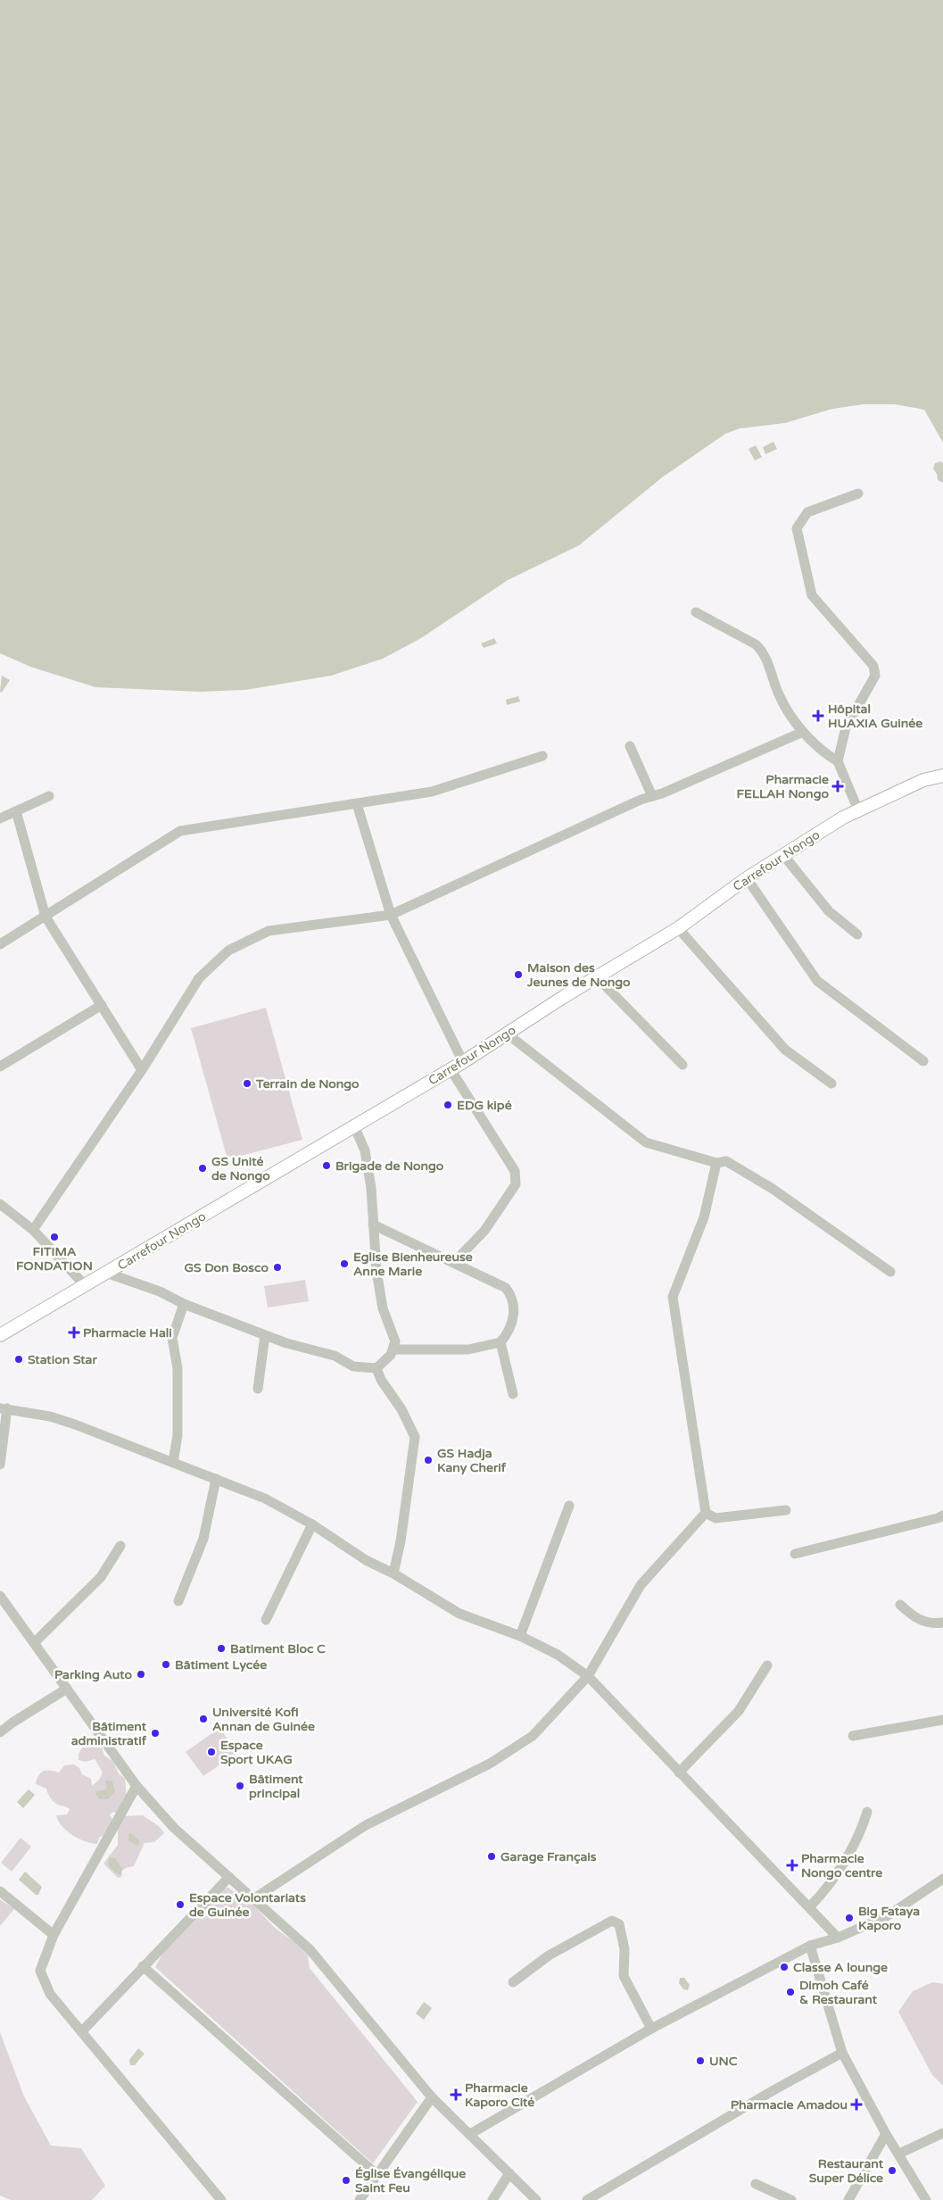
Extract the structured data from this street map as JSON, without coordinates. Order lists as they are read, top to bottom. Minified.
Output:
{"streets":{"main road":["Carrefour Nongo"]},"places":{"health":["Hôpital HUAXIA Guinée","Pharmacie FELLAH Nongo","Pharmacie Hali","Pharmacie Nongo centre","Pharmacie Kaporo Cité","Pharmacie Amadou"],"other":["Maison des Jeunes de Nongo","Terrain de Nongo","EDG kipé","Brigade de Nongo","GS Unité de Nongo","FITIMA FONDATION","Eglise Bienheureuse Anne Marie","GS Don Bosco","Station Star","GS Hadja Kany Cherif","Batiment Bloc C","Bâtiment Lycée","Parking Auto","Université Kofi Annan de Guinée","Bâtiment administratif","Espace Sport UKAG","Bâtiment principal","Garage Français","Espace Volontariats de Guinée","Big Fataya Kaporo","Classe A lounge","Dimoh Café & Restaurant","UNC","Restaurant Super Délice","Église Évangélique Saint Feu"]}}
